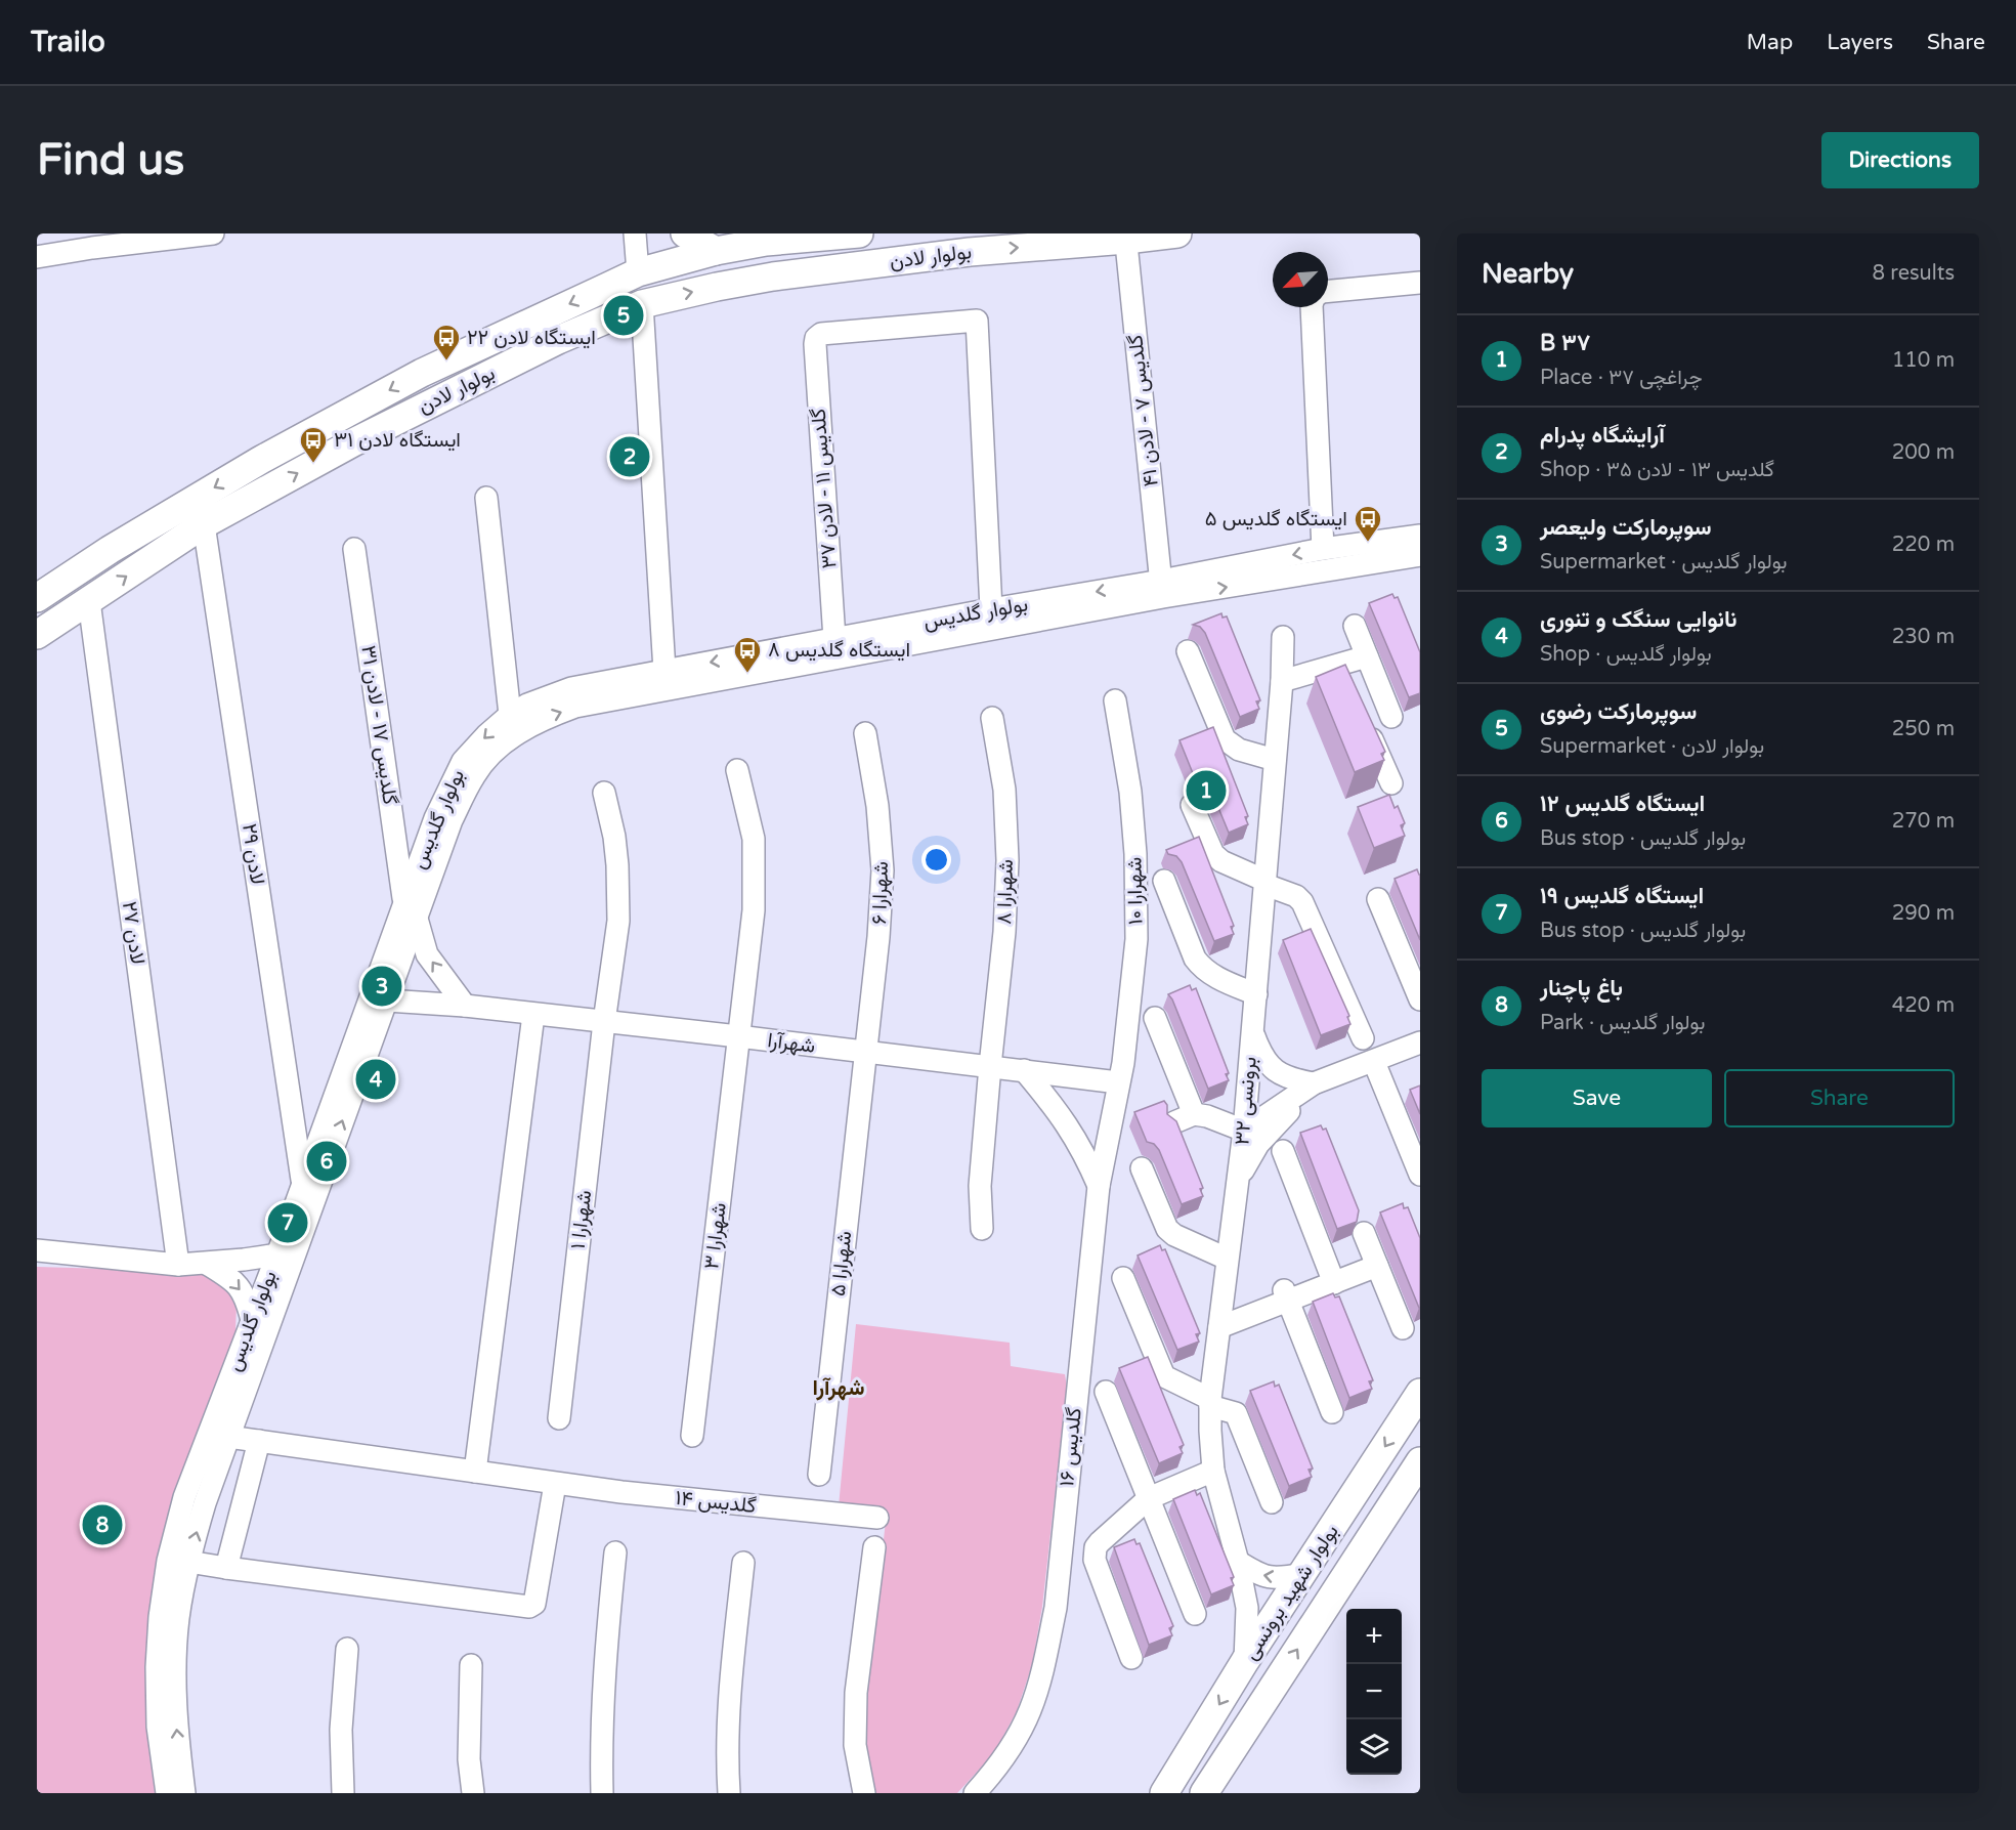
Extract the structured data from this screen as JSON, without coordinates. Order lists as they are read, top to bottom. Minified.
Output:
{"streets":{"main road":["بولوار لادن","بولوار شهید برونسی"],"street":["گلدیس ۷ - لادن ۴۱","گلدیس ۱۱ - لادن ۳۷","بولوار گلدیس","گلدیس ۱۷ - لادن ۳۱","لادن ۲۹","شهرارا ۱۰","شهرارا ۸","شهرارا ۶","لادن ۲۷","شهرآرا","برونسی ۳۲","شهرارا ۱","شهرارا ۳","شهرارا ۵","گلدیس ۱۶","گلدیس ۱۴"]},"crossings":[["بولوار لادن","گلدیس ۷ - لادن ۴۱"],["بولوار لادن","لادن ۲۹"],["بولوار لادن","لادن ۲۷"],["گلدیس ۷ - لادن ۴۱","بولوار گلدیس"],["گلدیس ۱۱ - لادن ۳۷","بولوار گلدیس"],["بولوار گلدیس","گلدیس ۱۷ - لادن ۳۱"],["بولوار گلدیس","لادن ۲۹"],["بولوار گلدیس","شهرآرا"],["بولوار گلدیس","گلدیس ۱۴"],["گلدیس ۱۷ - لادن ۳۱","شهرآرا"],["شهرارا ۱۰","شهرآرا"],["شهرارا ۱۰","گلدیس ۱۶"],["شهرارا ۸","شهرآرا"],["شهرارا ۶","شهرآرا"],["شهرارا ۶","شهرارا ۵"],["شهرآرا","شهرارا ۱"],["شهرآرا","شهرارا ۳"],["شهرآرا","شهرارا ۵"],["شهرآرا","گلدیس ۱۶"],["برونسی ۳۲","بولوار شهید برونسی"]],"districts":["شهرآرا"],"places":{"bus stop":["ایستگاه لادن ۲۲","ایستگاه لادن ۳۱","ایستگاه گلدیس ۵","ایستگاه گلدیس ۸"]},"north":"bottom left","page":{"header":"Trailo","nav":["Map","Layers","Share"],"buttons":["Directions",["Save","Share"]],"title":"Find us","heading":["Nearby","8 results"],"pins":["5","2","1","3","4","6","7","8"],"list":[{"mark":"1","name":"B ۳۷","note":"Place · چراغچی ۳۷","value":"110 m"},{"mark":"2","name":"آرایشگاه پدرام","note":"Shop · گلدیس ۱۳ - لادن ۳۵","value":"200 m"},{"mark":"3","name":"سوپرمارکت ولیعصر","note":"Supermarket · بولوار گلدیس","value":"220 m"},{"mark":"4","name":"نانوایی سنگک و تنوری","note":"Shop · بولوار گلدیس","value":"230 m"},{"mark":"5","name":"سوپرمارکت رضوی","note":"Supermarket · بولوار لادن","value":"250 m"},{"mark":"6","name":"ایستگاه گلدیس ۱۲","note":"Bus stop · بولوار گلدیس","value":"270 m"},{"mark":"7","name":"ایستگاه گلدیس ۱۹","note":"Bus stop · بولوار گلدیس","value":"290 m"},{"mark":"8","name":"باغ پاچنار","note":"Park · بولوار گلدیس","value":"420 m"}],"map_buttons":["+","−"]}}
